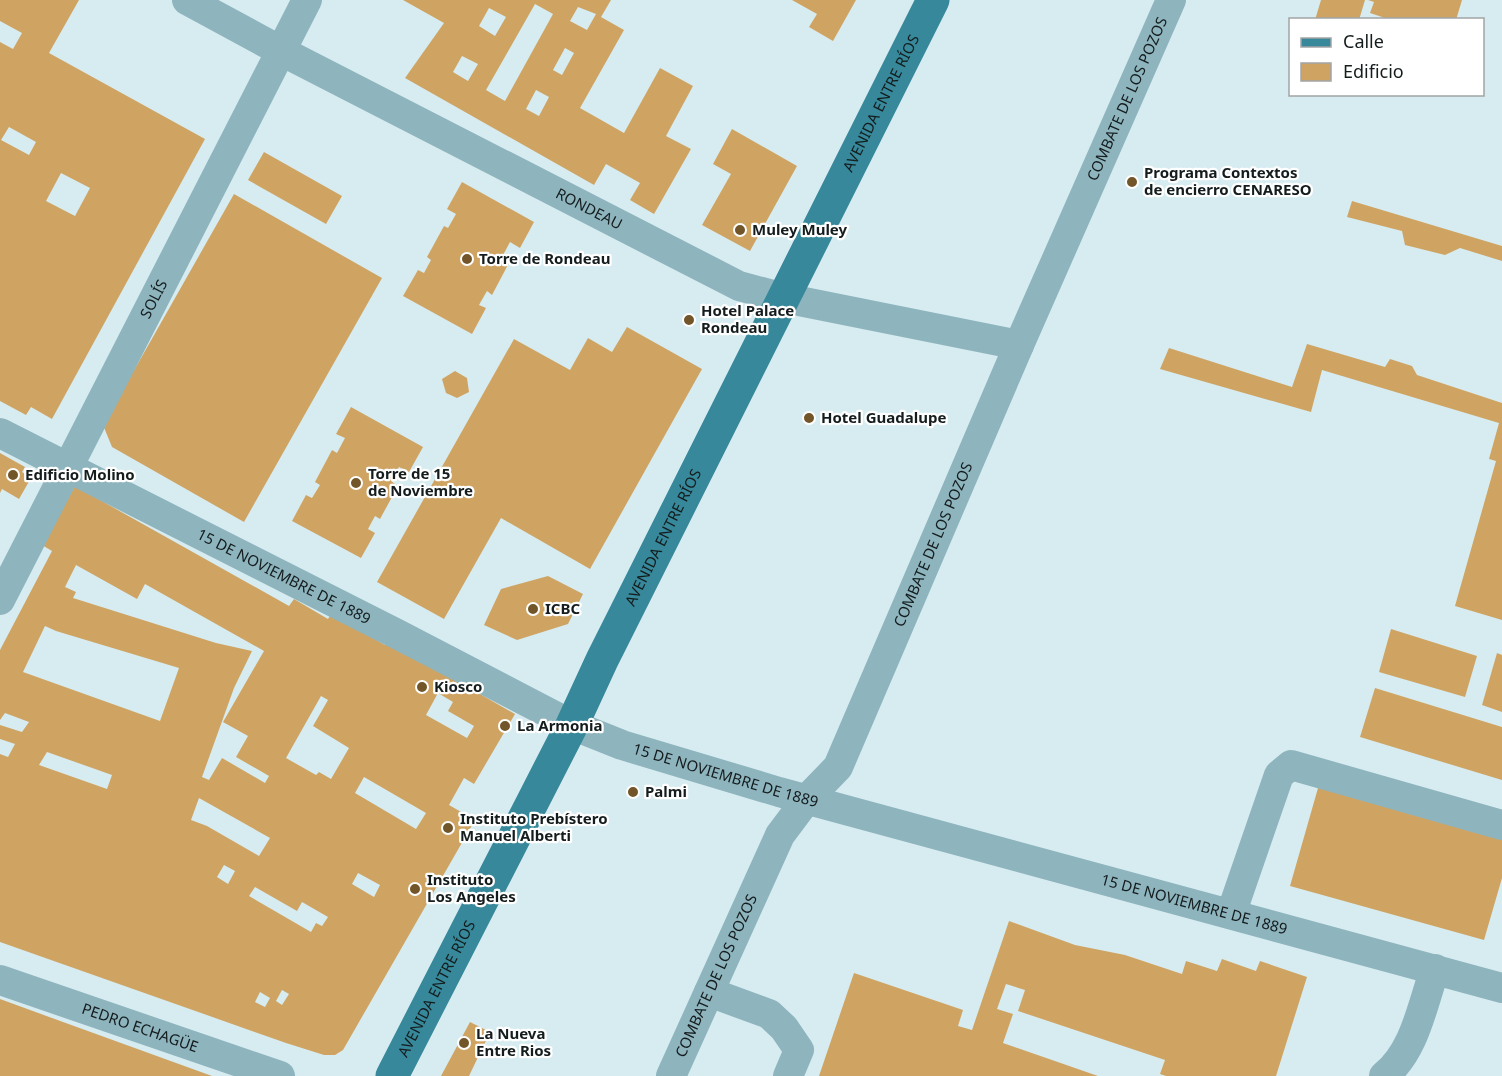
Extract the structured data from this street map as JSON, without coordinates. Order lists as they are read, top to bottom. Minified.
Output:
{"streets":{"main road":["AVENIDA ENTRE RÍOS"],"street":["COMBATE DE LOS POZOS","RONDEAU","SOLÍS","15 DE NOVIEMBRE DE 1889","PEDRO ECHAGÜE"]},"crossings":[["COMBATE DE LOS POZOS","RONDEAU"],["COMBATE DE LOS POZOS","15 DE NOVIEMBRE DE 1889"],["AVENIDA ENTRE RÍOS","RONDEAU"],["AVENIDA ENTRE RÍOS","15 DE NOVIEMBRE DE 1889"],["RONDEAU","SOLÍS"],["SOLÍS","15 DE NOVIEMBRE DE 1889"]],"places":["Programa Contextos de encierro CENARESO","Muley Muley","Torre de Rondeau","Hotel Palace Rondeau","Hotel Guadalupe","Edificio Molino","Torre de 15 de Noviembre","ICBC","Kiosco","La Armonia","Palmi","Instituto Prebístero Manuel Alberti","Instituto Los Angeles","La Nueva Entre Rios"],"legend":["Calle","Edificio"]}
